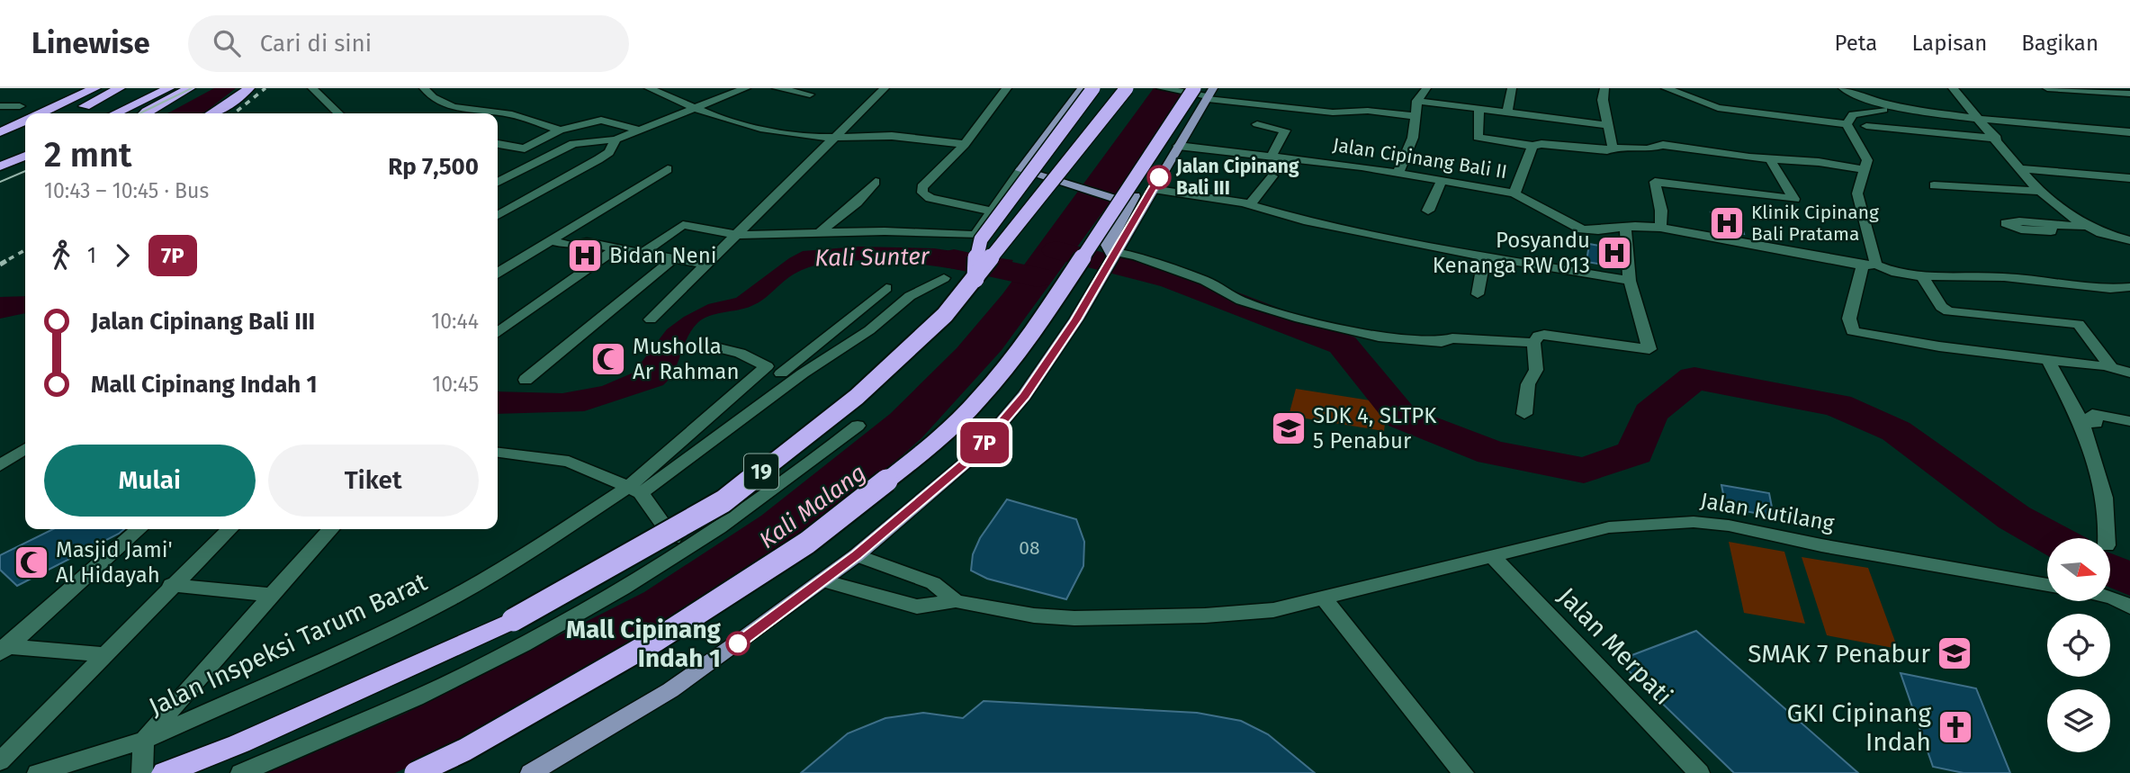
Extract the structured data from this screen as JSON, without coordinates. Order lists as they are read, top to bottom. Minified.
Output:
{"streets":{"highway":["19"],"street":["Jalan Cipinang Bali II","Jalan Kutilang","Jalan Inspeksi Tarum Barat","Jalan Merpati"]},"crossings":[["Jalan Kutilang","Jalan Merpati"]],"water":["Kali Sunter","Kali Malang"],"places":{"other":["Jalan Cipinang Bali III","Mall Cipinang Indah 1"],"hospital":["Klinik Cipinang Bali Pratama","Posyandu Kenanga RW 013","Bidan Neni"],"mosque":["Musholla Ar Rahman","Masjid Jami' Al Hidayah"],"school or university":["SDK 4, SLTPK 5 Penabur","SMAK 7 Penabur"],"church":["GKI Cipinang Indah"]},"lines":["bus line 7P"],"house_numbers":["08"],"north":"right","page":{"header":"Linewise","search":"Cari di sini","nav":["Peta","Lapisan","Bagikan"],"on_map":"7P","heading":["2 mnt","10:43 – 10:45 · Bus","Rp 7,500"],"legs":["1","7P"],"list":[{"name":"Jalan Cipinang Bali III","value":"10:44"},{"name":"Mall Cipinang Indah 1","value":"10:45"}],"buttons":["Mulai","Tiket"]}}
